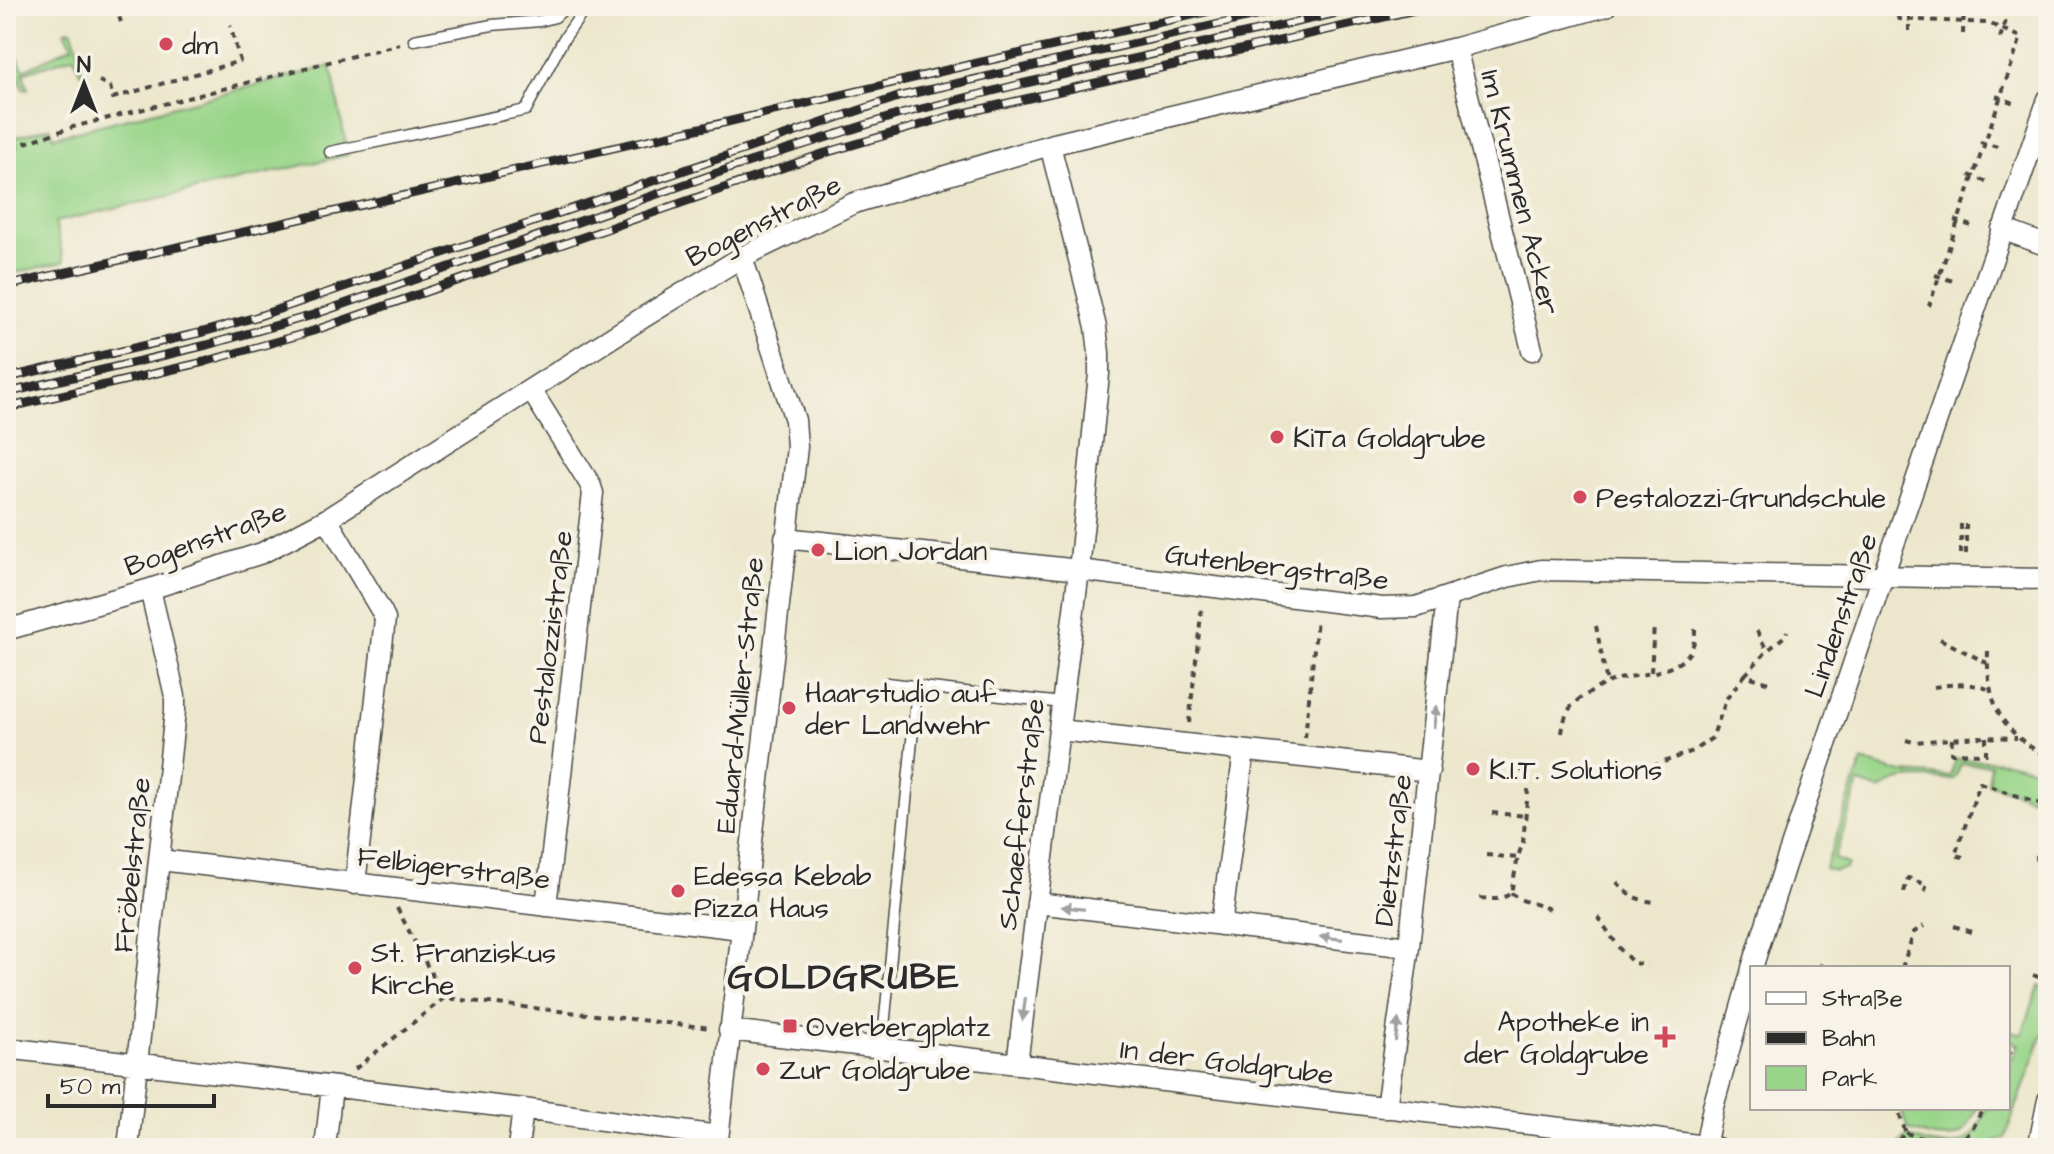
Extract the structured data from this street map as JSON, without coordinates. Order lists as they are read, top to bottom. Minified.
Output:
{"streets":{"street":["Im Krummen Acker","Bogenstraße","Gutenbergstraße","Lindenstraße","Pestalozzistraße","Eduard-Müller-Straße","Schaefferstraße","Dietzstraße","Fröbelstraße","Felbigerstraße","In der Goldgrube"]},"crossings":[["Im Krummen Acker","Bogenstraße"],["Bogenstraße","Pestalozzistraße"],["Bogenstraße","Eduard-Müller-Straße"],["Bogenstraße","Schaefferstraße"],["Bogenstraße","Fröbelstraße"],["Gutenbergstraße","Lindenstraße"],["Gutenbergstraße","Eduard-Müller-Straße"],["Gutenbergstraße","Schaefferstraße"],["Gutenbergstraße","Dietzstraße"],["Lindenstraße","In der Goldgrube"],["Pestalozzistraße","Felbigerstraße"],["Eduard-Müller-Straße","Felbigerstraße"],["Eduard-Müller-Straße","In der Goldgrube"],["Schaefferstraße","In der Goldgrube"],["Dietzstraße","In der Goldgrube"],["Fröbelstraße","Felbigerstraße"]],"one_way":["Dietzstraße"],"districts":["GOLDGRUBE"],"places":{"other":["dm","KiTa Goldgrube","Pestalozzi-Grundschule","Lion Jordan","Haarstudio auf der Landwehr","K.I.T. Solutions","Edessa Kebab Pizza Haus","St. Franziskus Kirche","Zur Goldgrube"],"transit":["Overbergplatz"],"health":["Apotheke in der Goldgrube"]},"legend":["Straße","Bahn","Park"],"scale_bar":"50 m","north":"top"}
